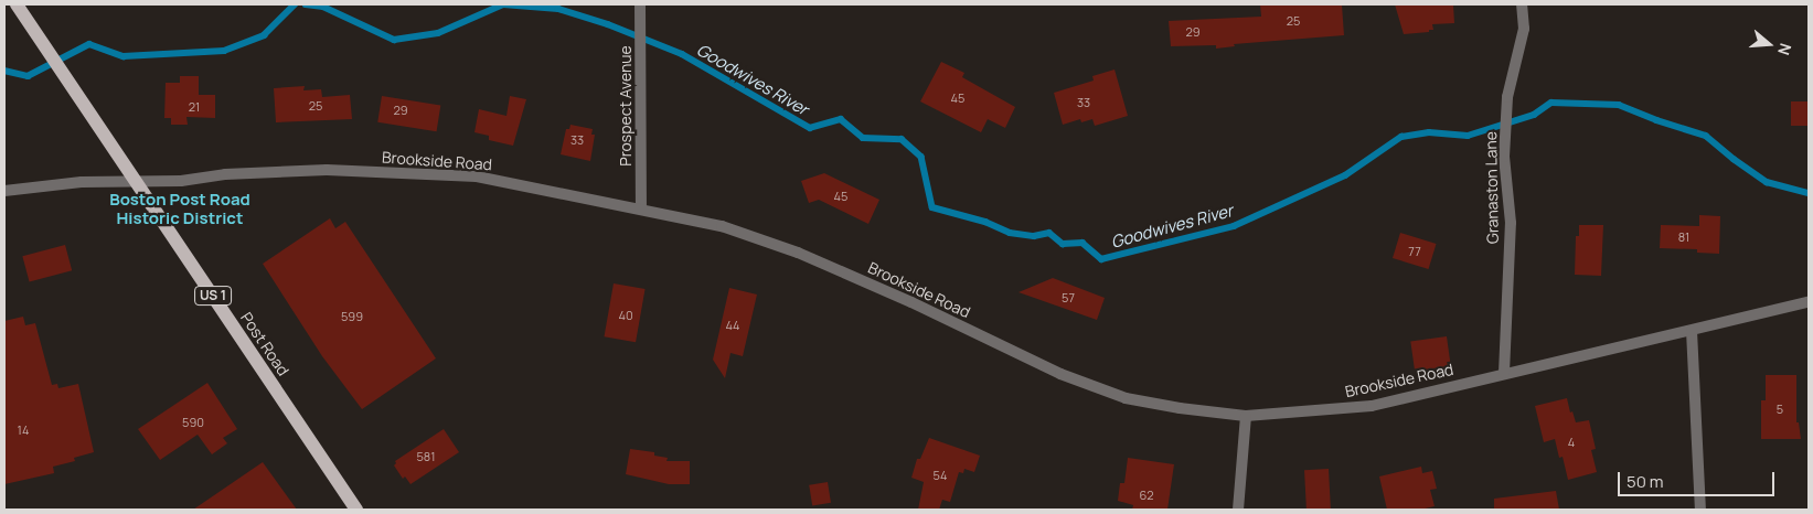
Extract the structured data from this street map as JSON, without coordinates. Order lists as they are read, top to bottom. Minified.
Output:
{"streets":{"main road":["US 1","Post Road"],"street":["Prospect Avenue","Brookside Road","Granaston Lane"]},"crossings":[["Prospect Avenue","Brookside Road"],["Brookside Road","Granaston Lane"],["Brookside Road","Post Road"]],"districts":["Boston Post Road Historic District"],"water":["Goodwives River"],"house_numbers":["25","29","45","33","25","21","29","33","45","81","77","57","40","599","44","5","590","14","4","581","54","62"],"scale_bar":"50 m","north":"right"}
